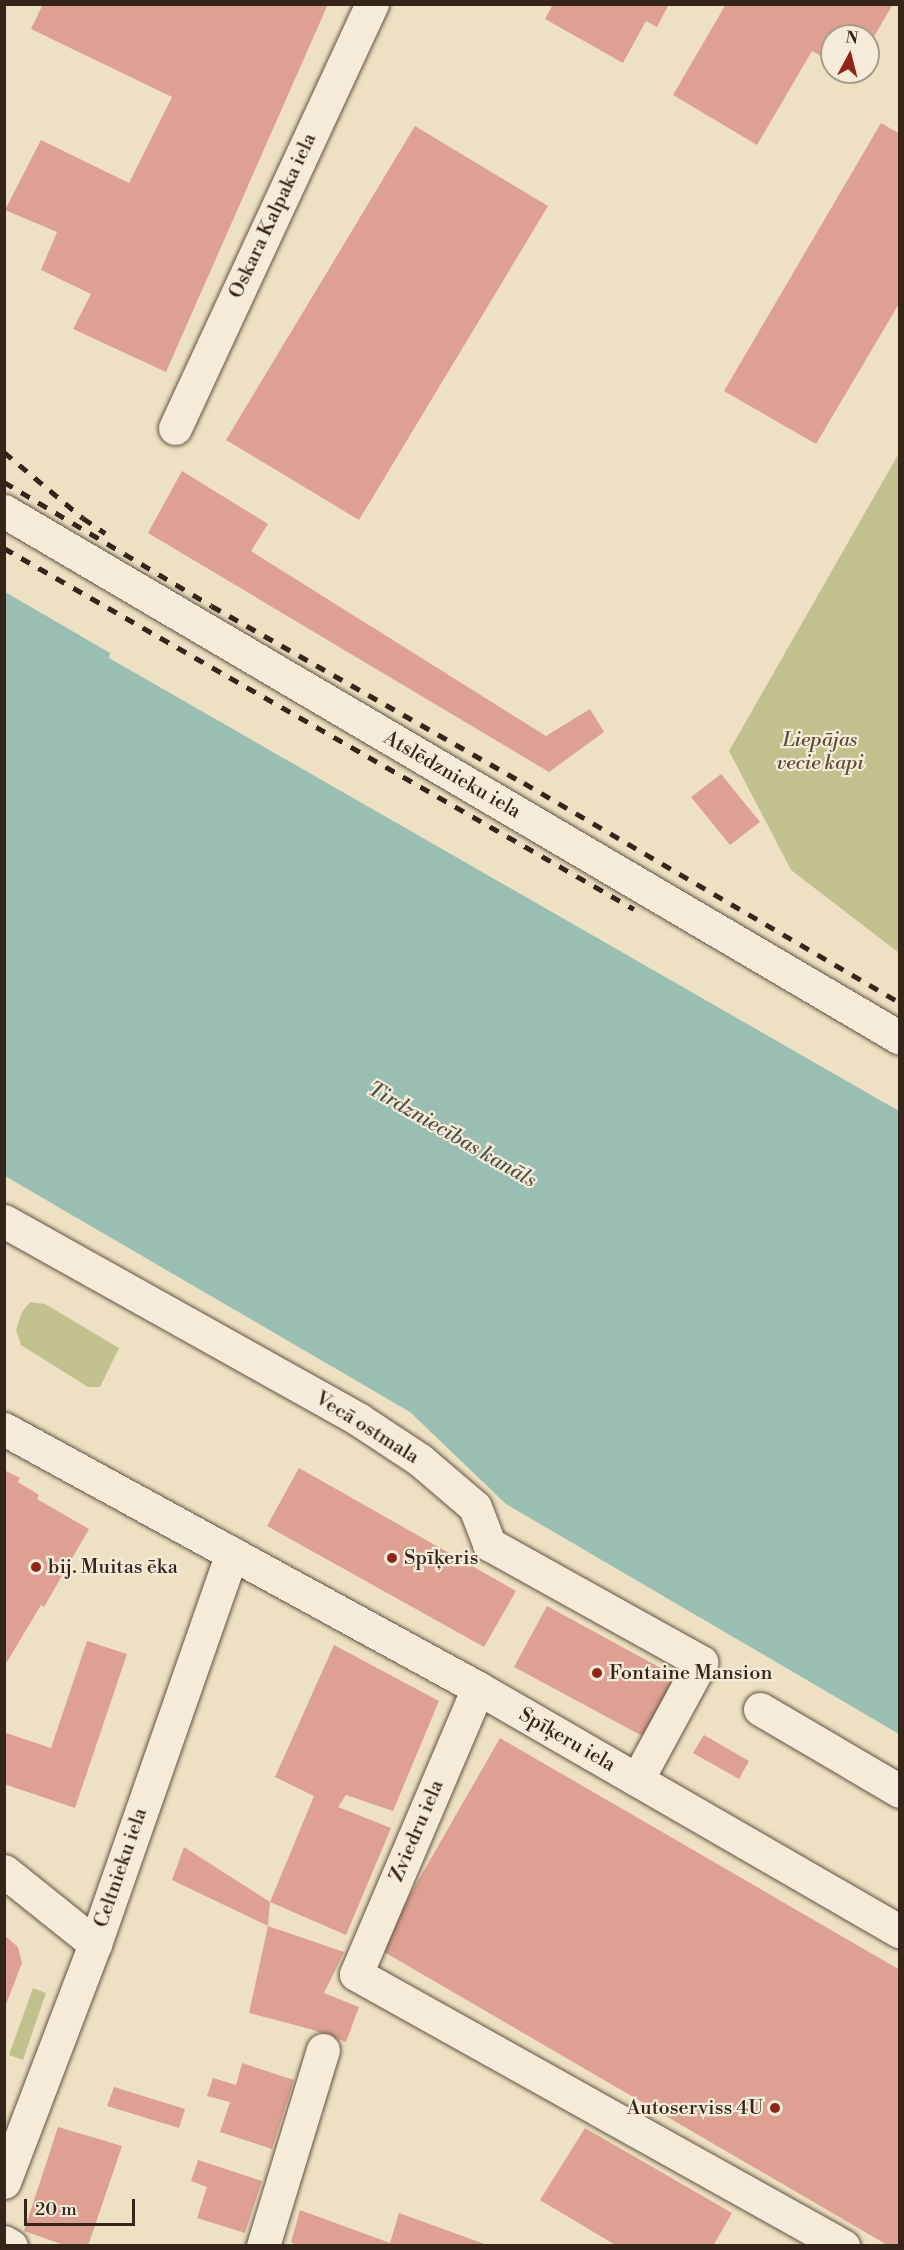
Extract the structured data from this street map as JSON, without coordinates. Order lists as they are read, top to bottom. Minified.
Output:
{"streets":{"street":["Oskara Kalpaka iela","Atslēdznieku iela","Vecā ostmala","Spīķeru iela","Zviedru iela","Celtnieku iela"]},"crossings":[["Vecā ostmala","Spīķeru iela"],["Spīķeru iela","Zviedru iela"],["Spīķeru iela","Celtnieku iela"]],"water":["Tirdzniecības kanāls"],"parks":["Liepājas vecie kapi"],"places":["Spīķeris","bij. Muitas ēka","Fontaine Mansion","Autoserviss 4U"],"scale_bar":"20 m","north":"top"}
